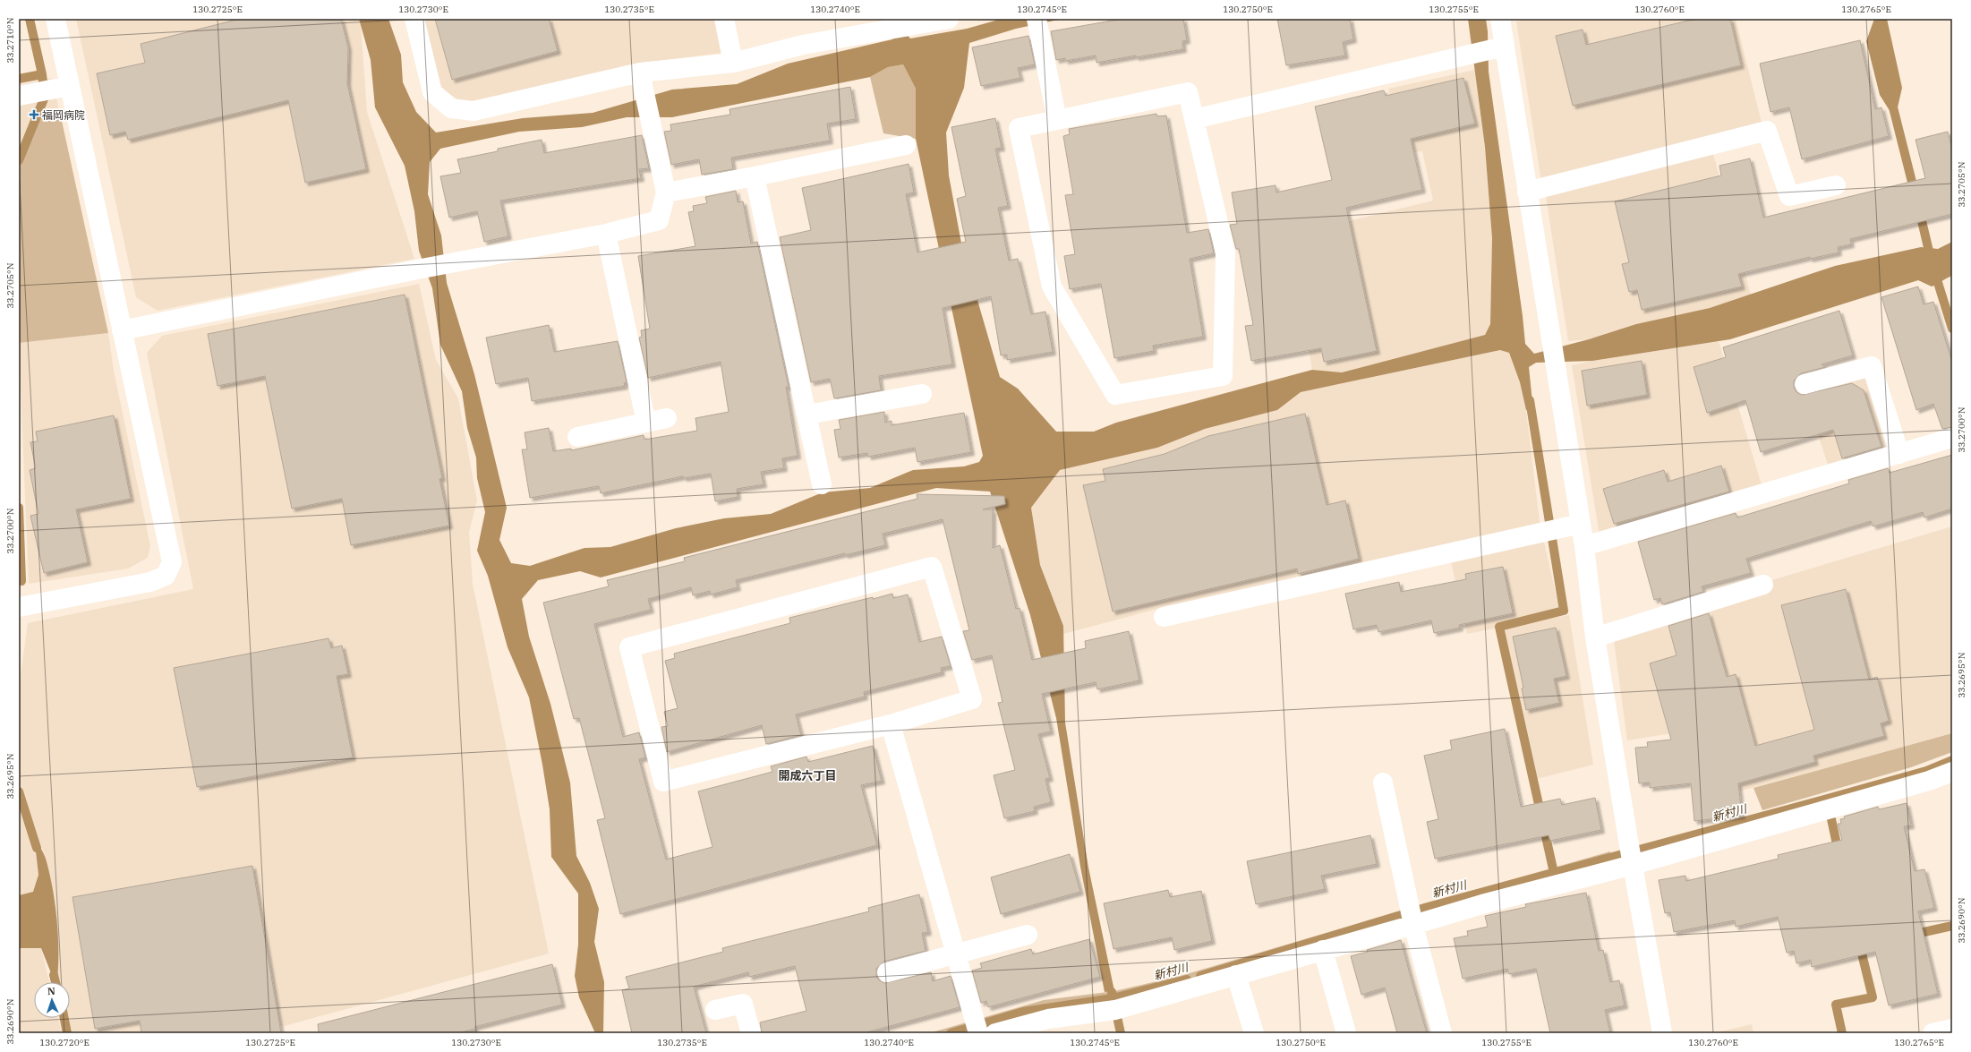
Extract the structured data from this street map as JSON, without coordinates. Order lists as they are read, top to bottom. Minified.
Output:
{"districts":["開成六丁目"],"water":["新村川"],"places":{"health":["福岡病院"]},"north":"top","coordinates":["130.2725°E","130.2730°E","130.2735°E","130.2740°E","130.2745°E","130.2750°E","130.2755°E","130.2760°E","130.2765°E","33.2710°N","33.2705°N","33.2700°N","33.2695°N","33.2690°N","130.2720°E"]}
